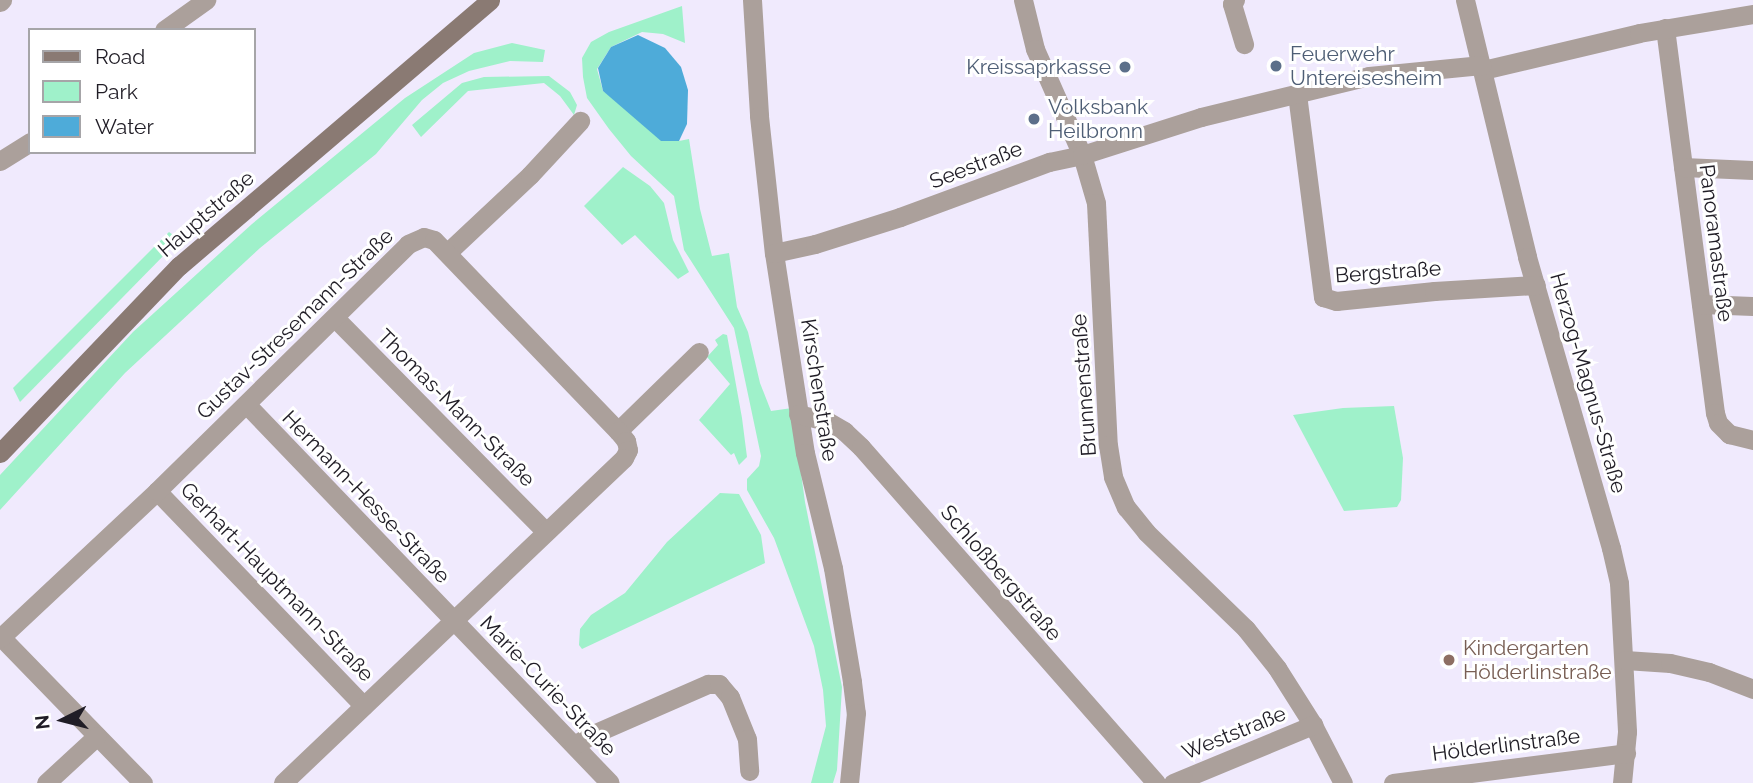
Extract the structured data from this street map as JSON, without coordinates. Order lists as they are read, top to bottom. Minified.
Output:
{"streets":{"main road":["Hauptstraße"],"street":["Seestraße","Panoramastraße","Bergstraße","Gustav-Stresemann-Straße","Herzog-Magnus-Straße","Brunnenstraße","Kirschenstraße","Thomas-Mann-Straße","Hermann-Hesse-Straße","Schloßbergstraße","Gerhart-Hauptmann-Straße","Marie-Curie-Straße","Weststraße","Hölderlinstraße"]},"crossings":[["Seestraße","Panoramastraße"],["Seestraße","Bergstraße"],["Seestraße","Herzog-Magnus-Straße"],["Seestraße","Brunnenstraße"],["Seestraße","Kirschenstraße"],["Bergstraße","Herzog-Magnus-Straße"],["Gustav-Stresemann-Straße","Thomas-Mann-Straße"],["Gustav-Stresemann-Straße","Hermann-Hesse-Straße"],["Gustav-Stresemann-Straße","Gerhart-Hauptmann-Straße"],["Herzog-Magnus-Straße","Hölderlinstraße"],["Brunnenstraße","Weststraße"],["Kirschenstraße","Schloßbergstraße"],["Hermann-Hesse-Straße","Marie-Curie-Straße"]],"places":["Feuerwehr Untereisesheim","Kreissaprkasse","Volksbank Heilbronn","Kindergarten Hölderlinstraße"],"legend":["Road","Park","Water"],"north":"left"}
